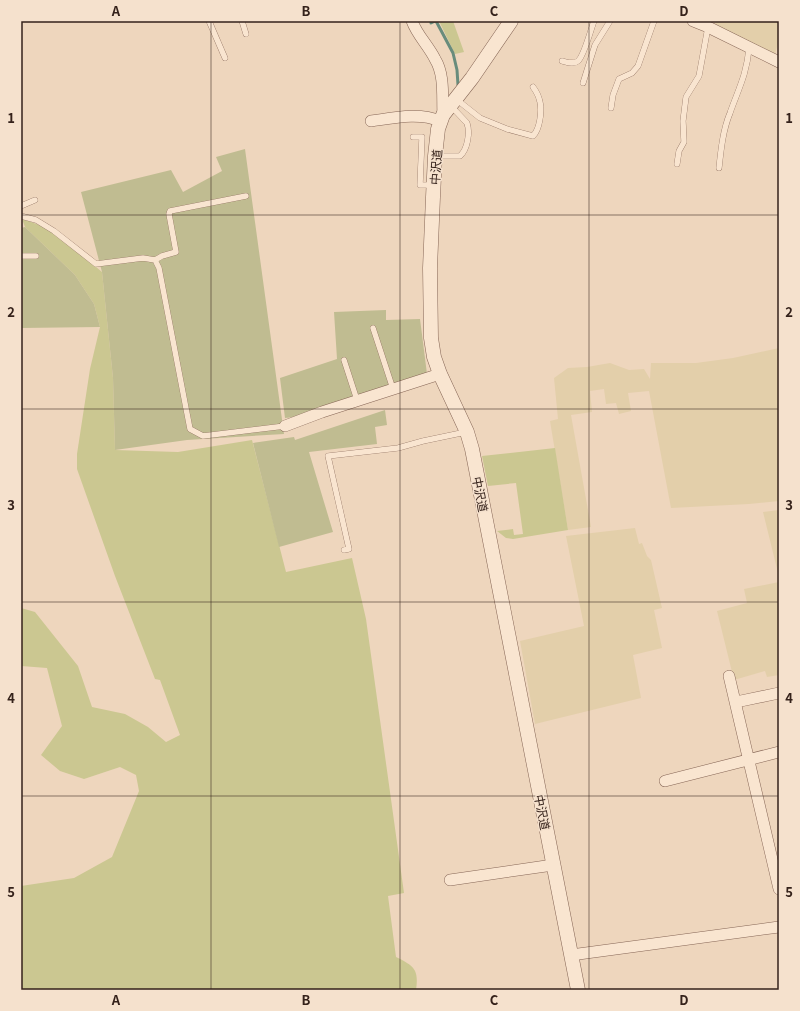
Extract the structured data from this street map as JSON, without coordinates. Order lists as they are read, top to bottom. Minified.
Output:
{"streets":{"street":["中沢道"]},"grid":{"columns":["A","B","C","D"],"rows":["1","2","3","4","5"]}}
